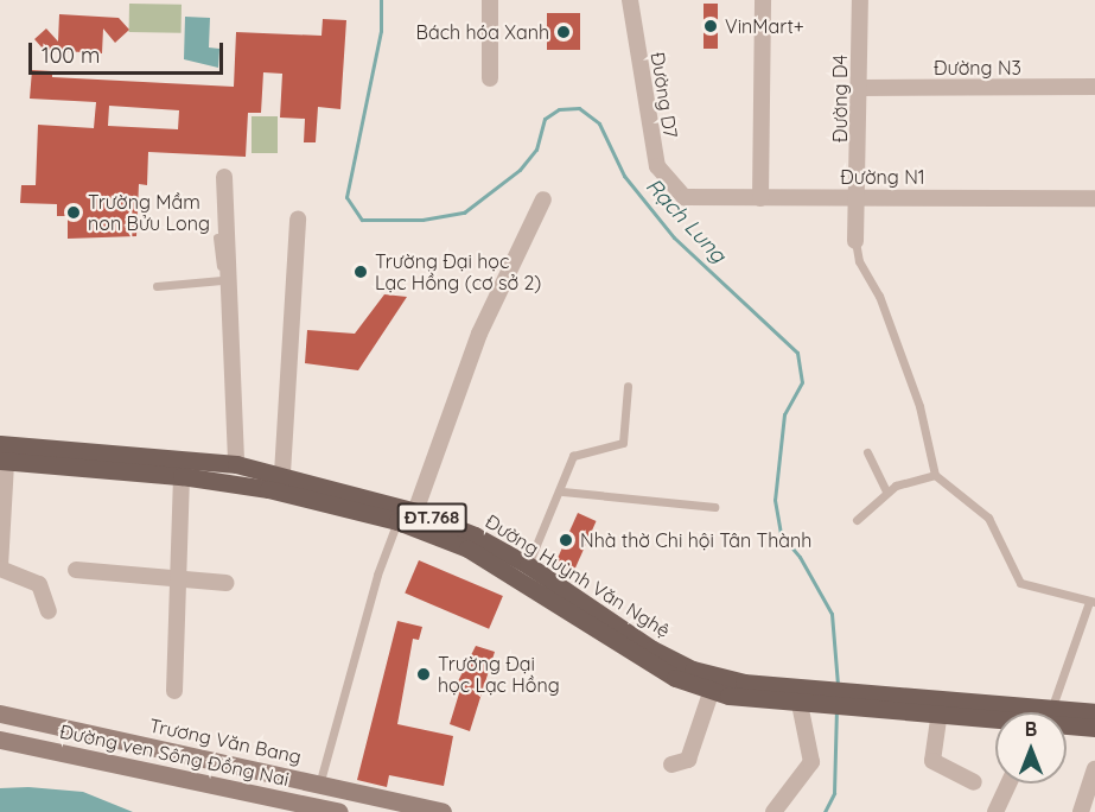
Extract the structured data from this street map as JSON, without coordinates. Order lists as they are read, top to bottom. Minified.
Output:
{"streets":{"main road":["ĐT.768","Đường Huỳnh Văn Nghệ","Trương Văn Bang","Đường ven Sông Đồng Nai"],"street":["Đường N3","Đường D7","Đường D4","Đường N1"]},"crossings":[["Đường N3","Đường D4"],["Đường D7","Đường N1"],["Đường D4","Đường N1"]],"water":["Rạch Lung"],"places":["VinMart+","Bách hóa Xanh","Trường Mầm non Bửu Long","Trường Đại học Lạc Hồng (cơ sở 2)","Nhà thờ Chi hội Tân Thành","Trường Đại học Lạc Hồng"],"scale_bar":"100 m","north":"top"}
